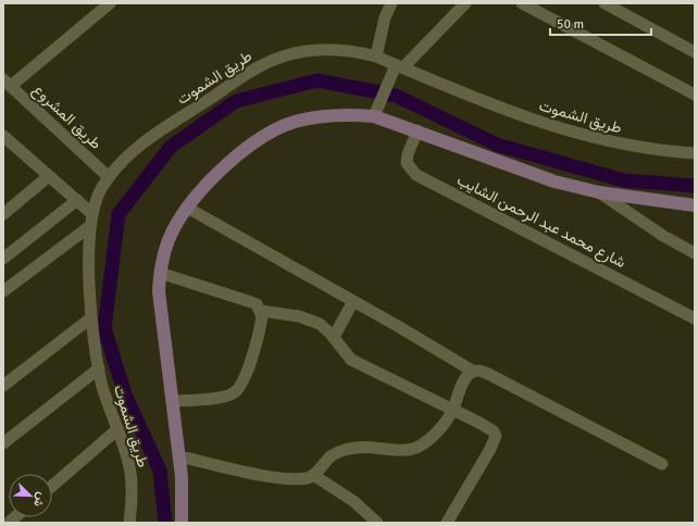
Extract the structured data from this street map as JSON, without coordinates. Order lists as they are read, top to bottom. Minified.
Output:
{"streets":{"street":["طريق الشموت","طريق المشروع","شارع محمد عبد الرحمن الشايب"]},"crossings":[["طريق الشموت","طريق المشروع"]],"scale_bar":"50 m","north":"bottom right"}
